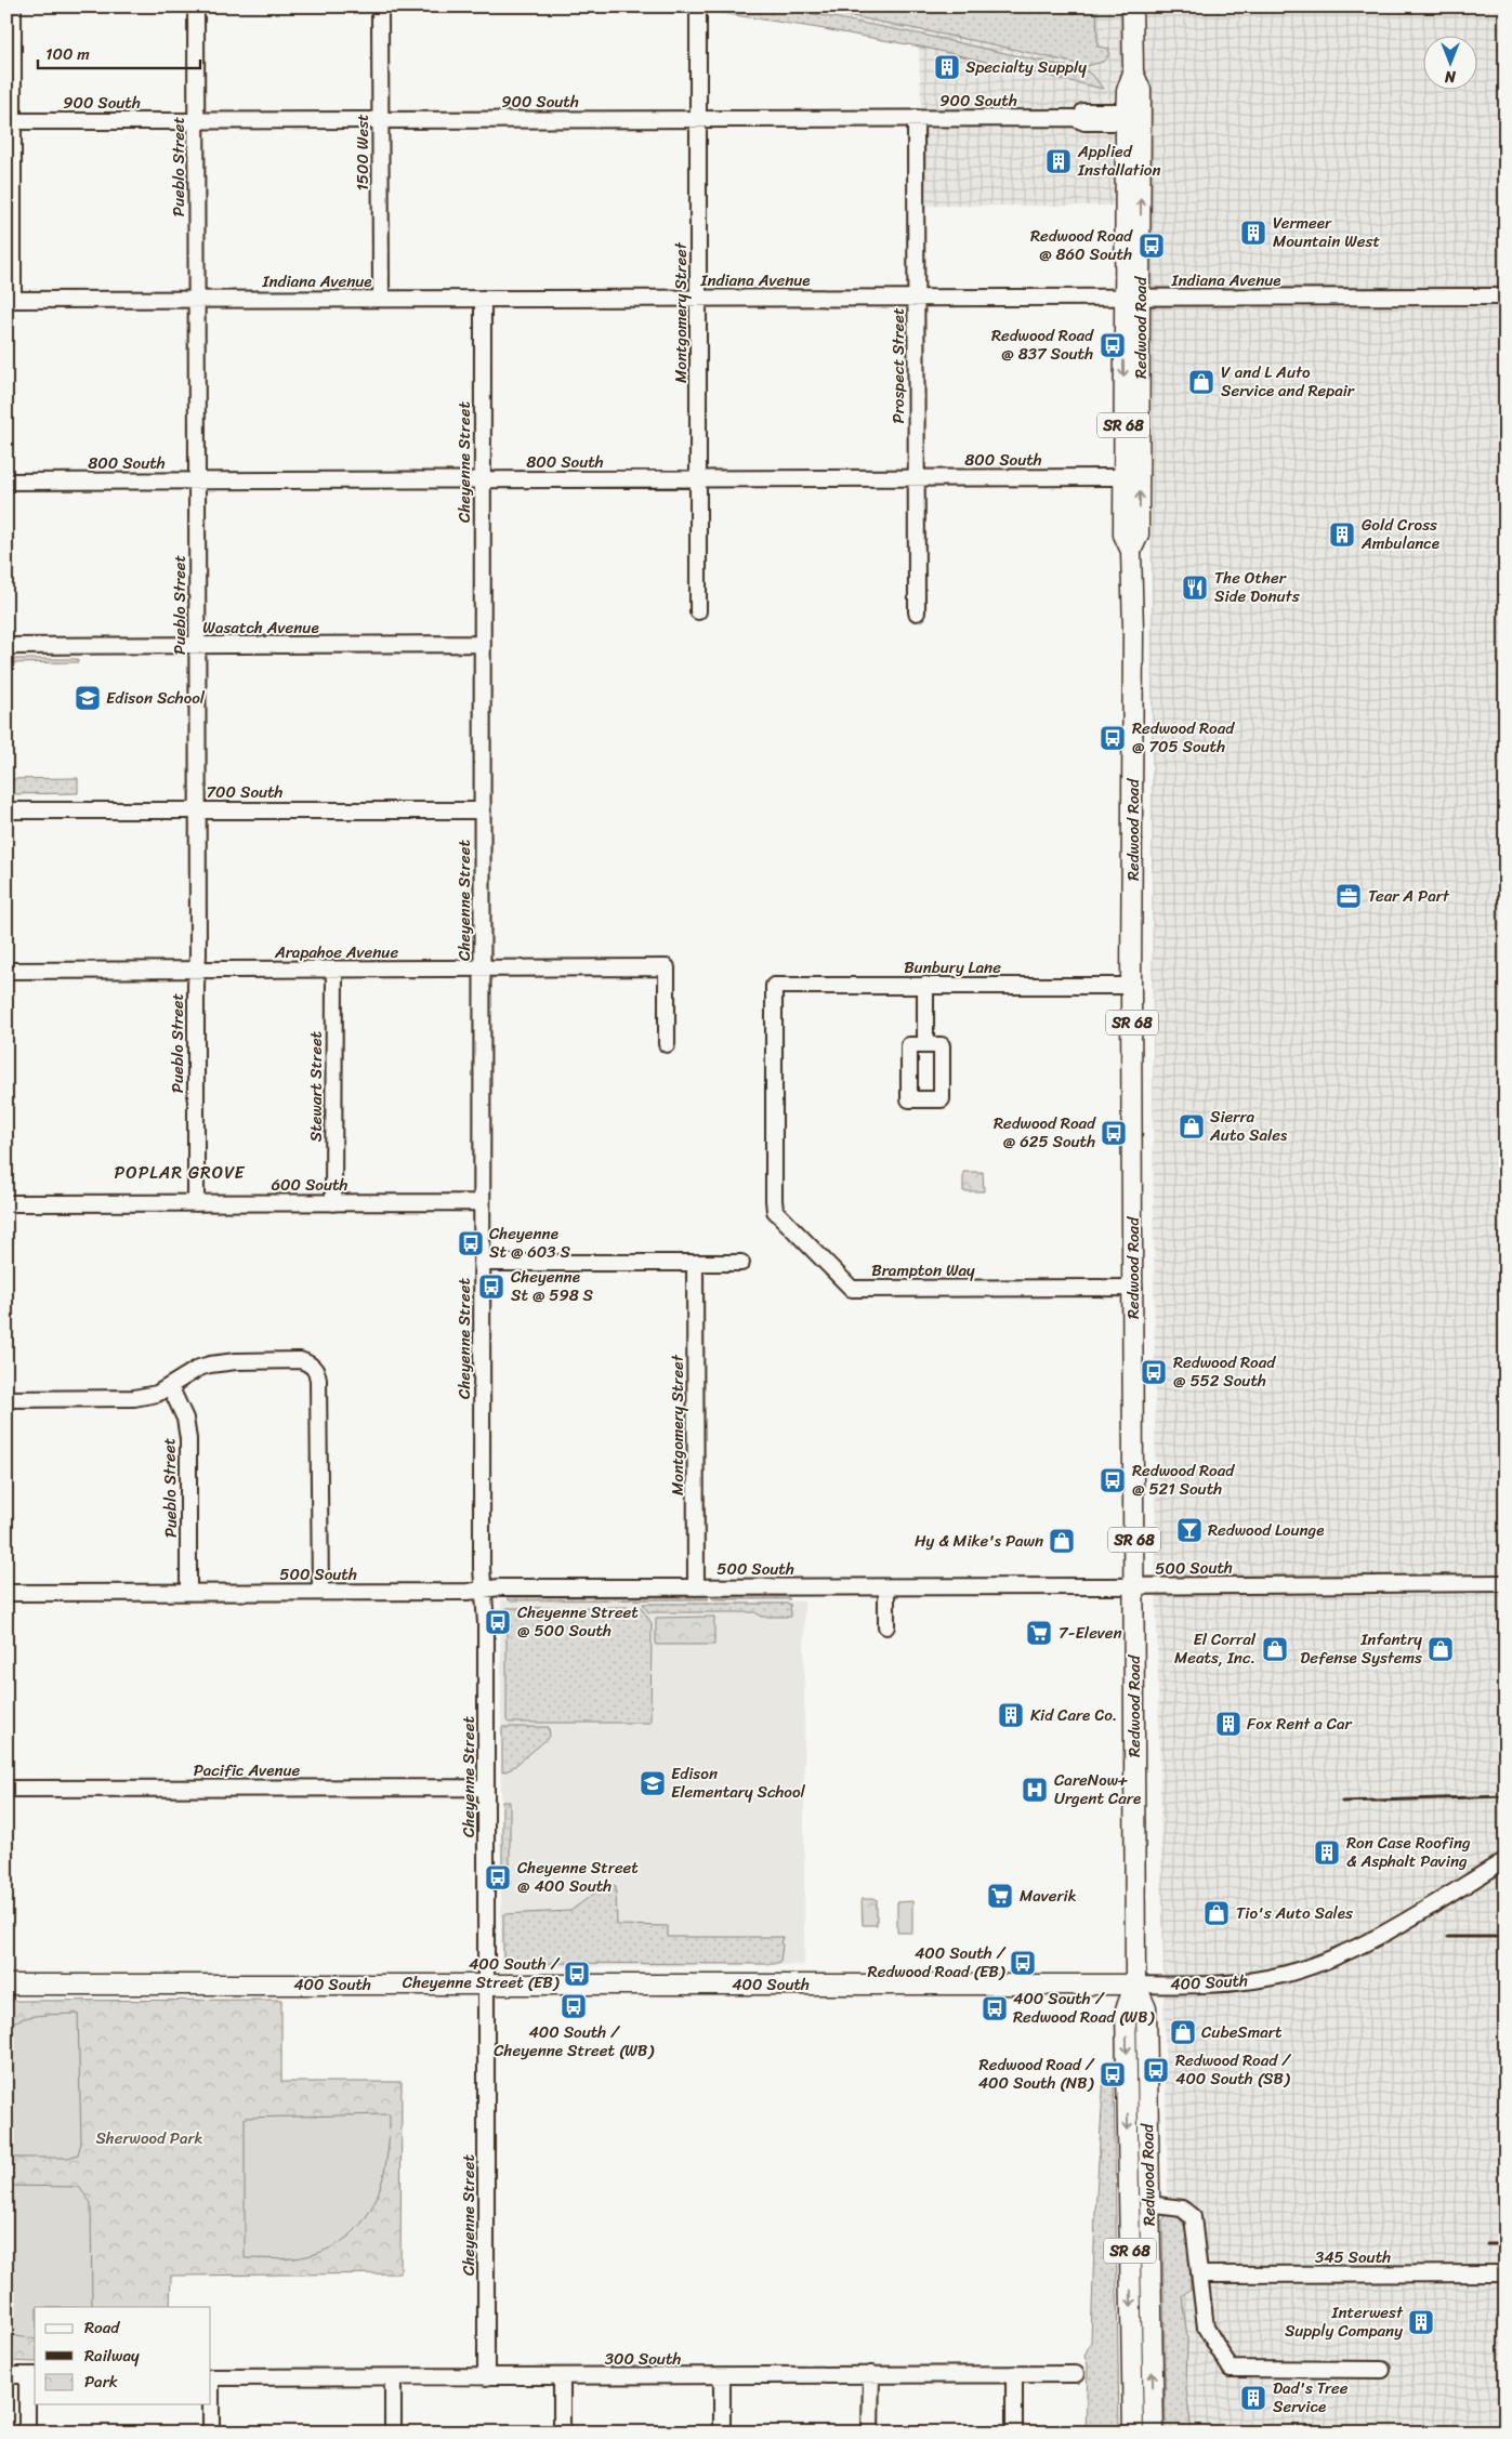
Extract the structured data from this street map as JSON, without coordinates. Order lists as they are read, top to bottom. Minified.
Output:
{"streets":{"main road":["Redwood Road","SR 68","400 South"],"street":["900 South","1500 West","Pueblo Street","Indiana Avenue","Montgomery Street","Prospect Street","800 South","Cheyenne Street","Wasatch Avenue","700 South","Arapahoe Avenue","Bunbury Lane","Stewart Street","600 South","Brampton Way","500 South","Pacific Avenue","345 South","300 South"]},"crossings":[["900 South","1500 West"],["900 South","Pueblo Street"],["900 South","Montgomery Street"],["900 South","Redwood Road"],["900 South","Prospect Street"],["1500 West","Indiana Avenue"],["Pueblo Street","Indiana Avenue"],["Pueblo Street","800 South"],["Pueblo Street","Wasatch Avenue"],["Pueblo Street","700 South"],["Pueblo Street","Arapahoe Avenue"],["Pueblo Street","600 South"],["Pueblo Street","500 South"],["Indiana Avenue","Montgomery Street"],["Indiana Avenue","Redwood Road"],["Indiana Avenue","Prospect Street"],["Indiana Avenue","Cheyenne Street"],["Montgomery Street","800 South"],["Montgomery Street","500 South"],["Redwood Road","800 South"],["Redwood Road","Bunbury Lane"],["Redwood Road","Brampton Way"],["Redwood Road","500 South"],["Redwood Road","400 South"],["Prospect Street","800 South"],["800 South","Cheyenne Street"],["Cheyenne Street","Wasatch Avenue"],["Cheyenne Street","700 South"],["Cheyenne Street","Arapahoe Avenue"],["Cheyenne Street","600 South"],["Cheyenne Street","500 South"],["Cheyenne Street","Pacific Avenue"],["Cheyenne Street","400 South"],["Cheyenne Street","300 South"],["Arapahoe Avenue","Stewart Street"],["Bunbury Lane","Brampton Way"],["Stewart Street","600 South"]],"districts":["POPLAR GROVE"],"parks":["Sherwood Park"],"places":{"building":["Specialty Supply","Applied Installation","Vermeer Mountain West","Gold Cross Ambulance","Kid Care Co.","Fox Rent a Car","Ron Case Roofing & Asphalt Paving","Interwest Supply Company","Dad's Tree Service"],"bus stop":["Redwood Road @ 860 South","Redwood Road @ 837 South","Redwood Road @ 705 South","Redwood Road @ 625 South","Cheyenne St @ 603 S","Cheyenne St @ 598 S","Redwood Road @ 552 South","Redwood Road @ 521 South","Cheyenne Street @ 500 South","Cheyenne Street @ 400 South","400 South / Redwood Road (EB)","400 South / Cheyenne Street (EB)","400 South / Cheyenne Street (WB)","400 South / Redwood Road (WB)","Redwood Road / 400 South (SB)","Redwood Road / 400 South (NB)"],"shop":["V and L Auto Service and Repair","Sierra Auto Sales","Hy & Mike's Pawn","El Corral Meats, Inc.","Infantry Defense Systems","Tio's Auto Sales","CubeSmart"],"restaurant":["The Other Side Donuts"],"school or university":["Edison School","Edison Elementary School"],"office":["Tear A Part"],"bar":["Redwood Lounge"],"supermarket":["7-Eleven","Maverik"],"hospital":["CareNow+ Urgent Care"]},"legend":["Road","Railway","Park"],"scale_bar":"100 m","north":"bottom"}
